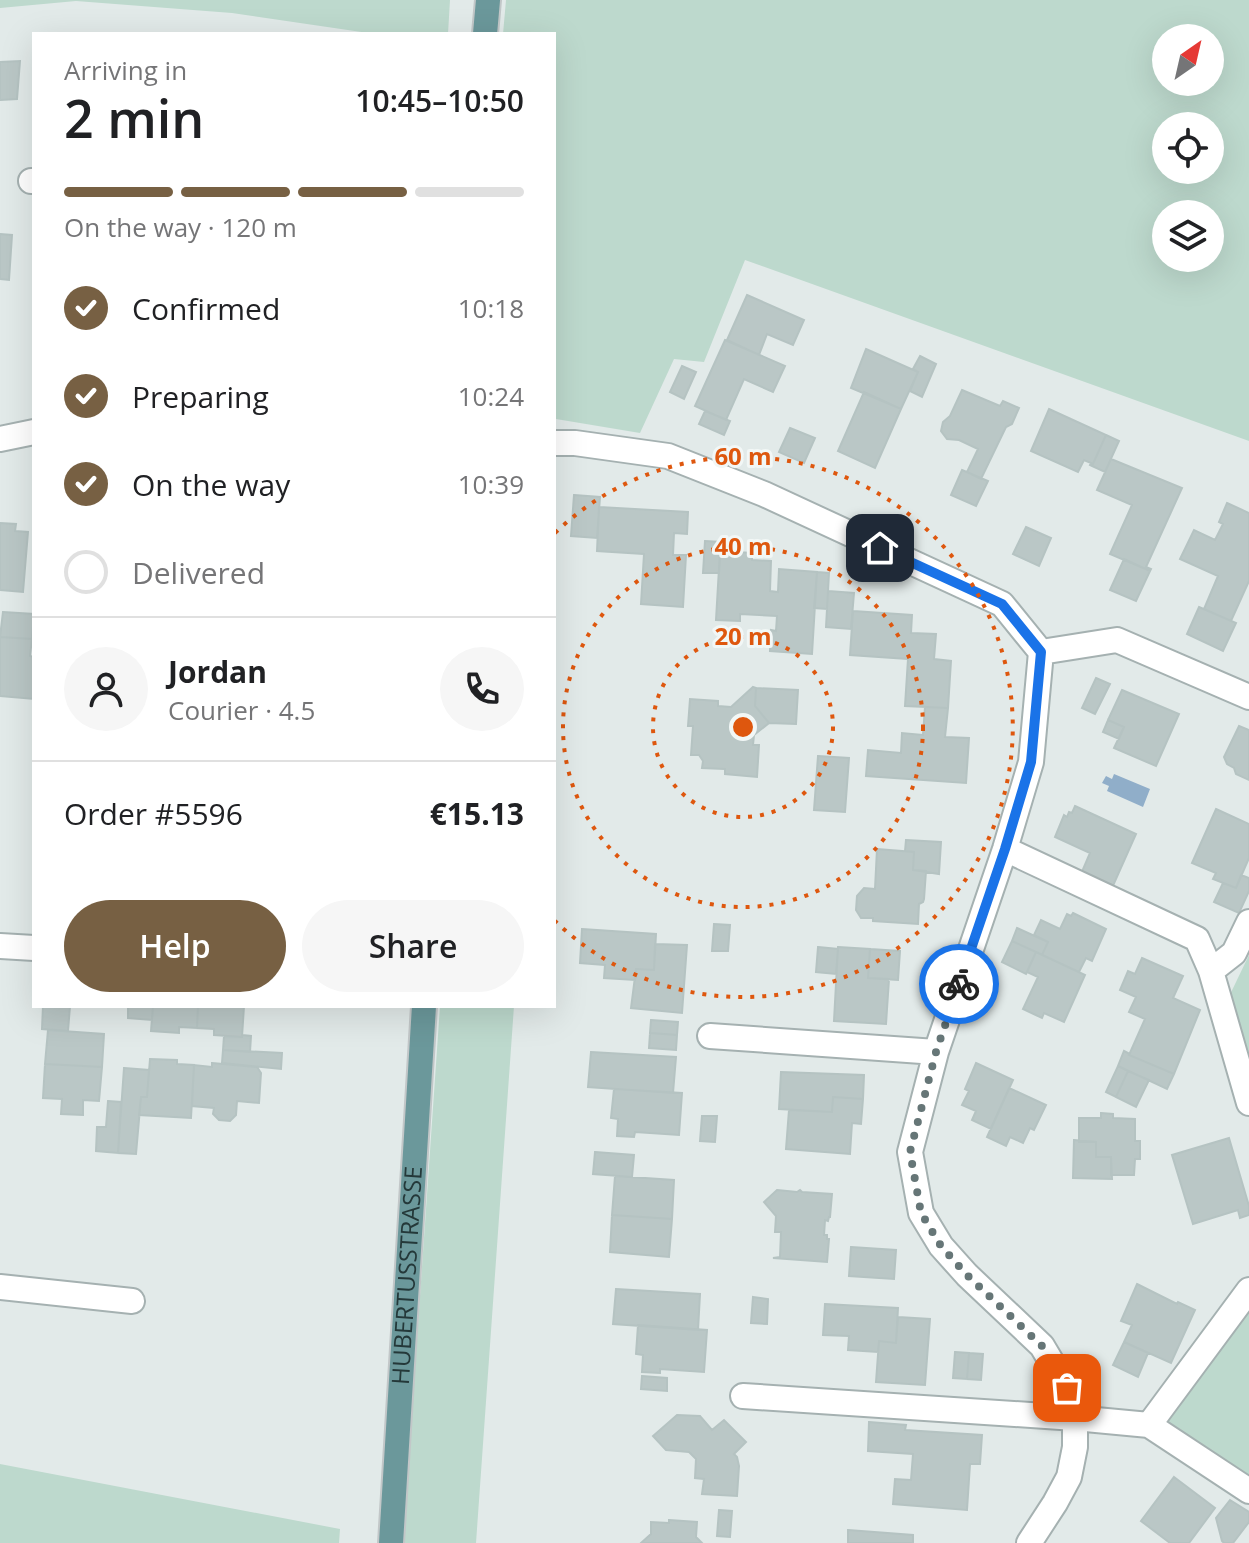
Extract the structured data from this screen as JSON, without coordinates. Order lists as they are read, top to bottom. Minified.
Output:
{"streets":{"main road":["HUBERTUSSTRASSE"]},"north":"top right","page":{"heading":["2 min","Arriving in","10:45–10:50"],"panel":["Jordan","Courier · 4.5","Order #5596","€15.13"],"bar":"On the way · 120 m","list":[["Confirmed","10:18"],["Preparing","10:24"],["On the way","10:39"],"Delivered"],"buttons":["Help","Share"]},"rings":["60 m","40 m","20 m"]}
